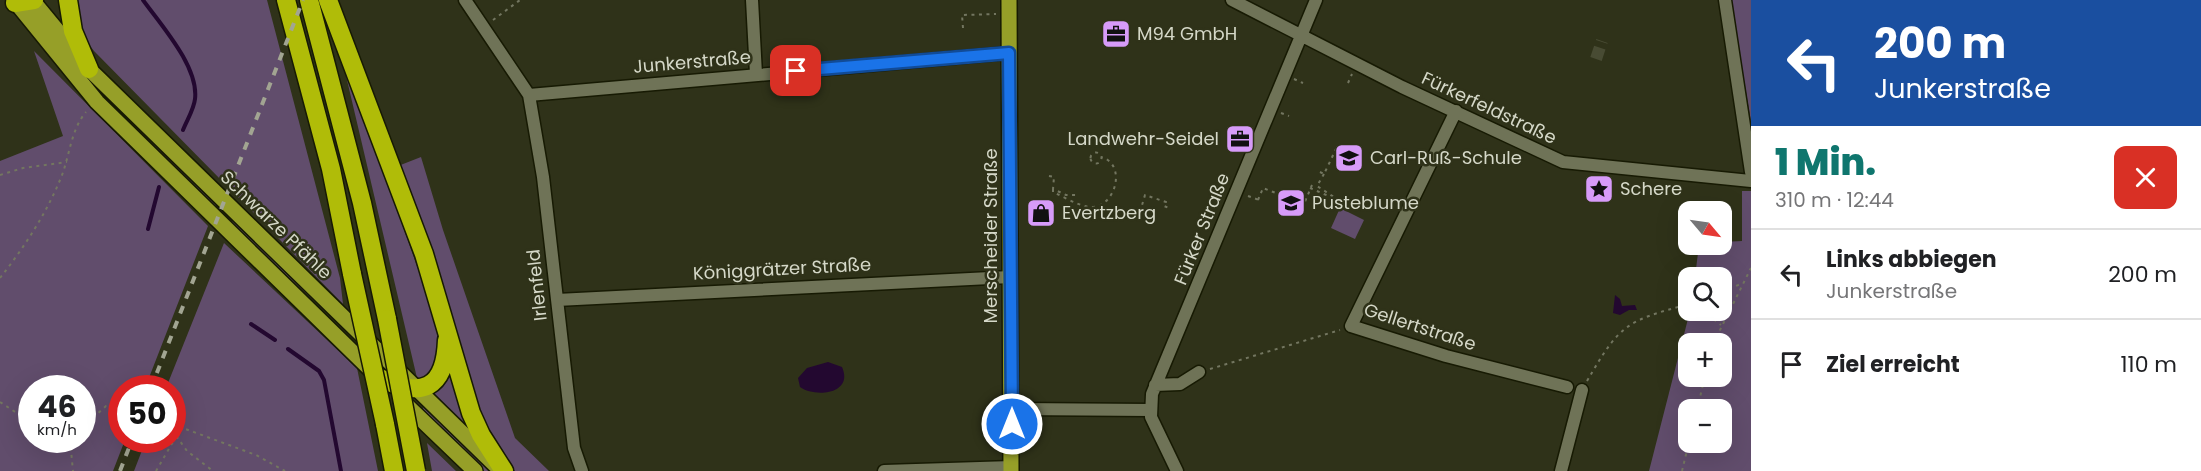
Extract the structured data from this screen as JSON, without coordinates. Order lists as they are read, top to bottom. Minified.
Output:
{"streets":{"main road":["Schwarze Pfähle","Merscheider Straße"],"street":["Junkerstraße","Fürkerfeldstraße","Fürker Straße","Königgrätzer Straße","Irlenfeld","Gellertstraße"]},"crossings":[["Junkerstraße","Merscheider Straße"],["Junkerstraße","Irlenfeld"],["Fürkerfeldstraße","Fürker Straße"],["Fürkerfeldstraße","Gellertstraße"],["Merscheider Straße","Königgrätzer Straße"],["Königgrätzer Straße","Irlenfeld"]],"places":{"office":["M94 GmbH","Landwehr-Seidel"],"school or university":["Carl-Ruß-Schule","Pusteblume"],"place":["Schere"],"shop":["Evertzberg"]},"north":"bottom right","page":{"turn":["200 m","Junkerstraße"],"heading":["1 Min.","310 m · 12:44"],"map_buttons":["+","−"],"list":[{"name":"Links abbiegen","note":"Junkerstraße","value":"200 m"},{"name":"Ziel erreicht","value":"110 m"}],"speed":"46 km/h","limit":"50"}}
